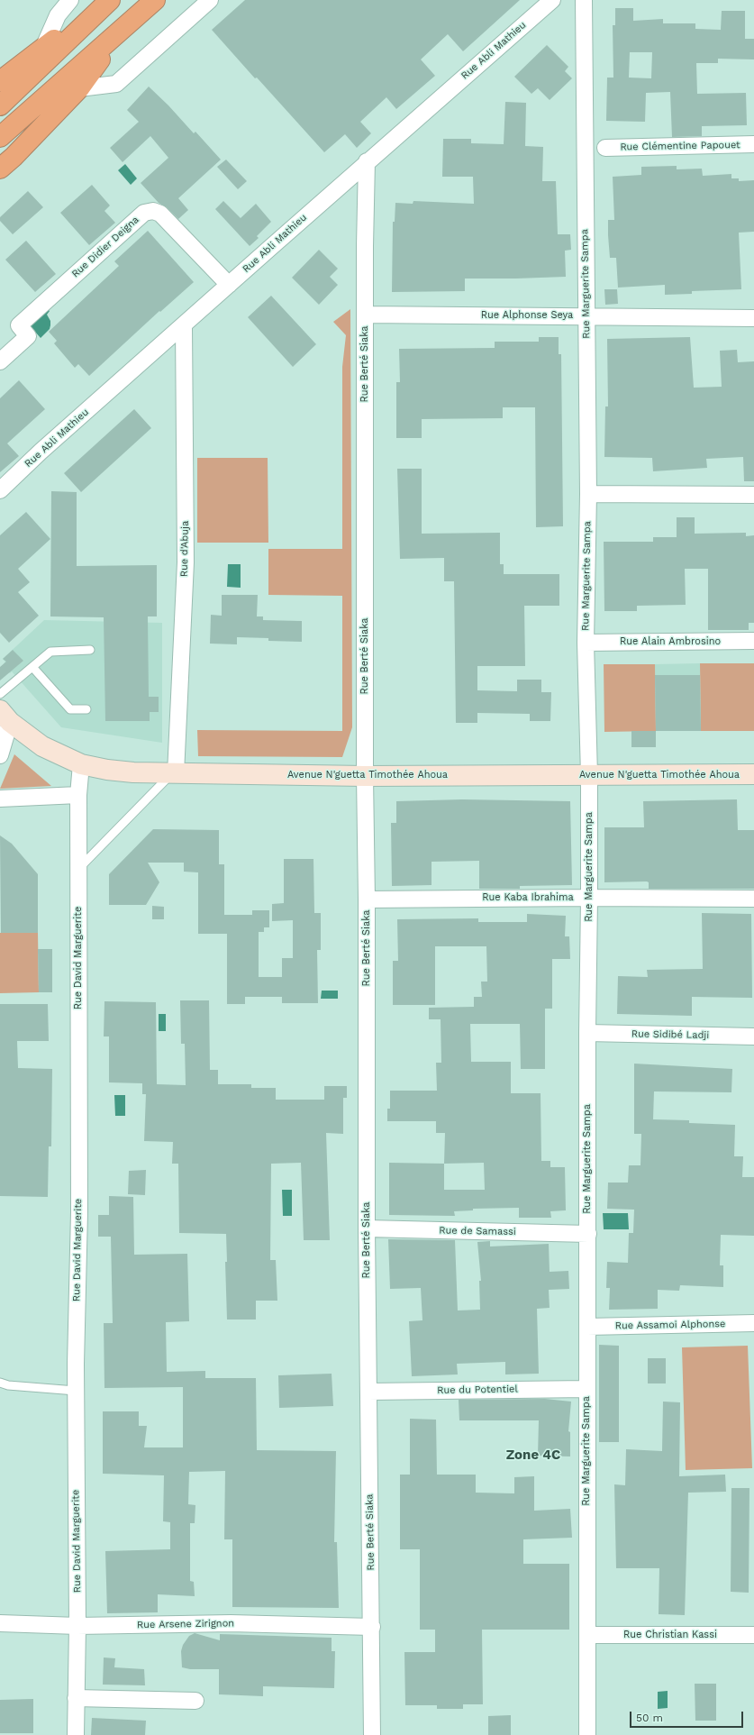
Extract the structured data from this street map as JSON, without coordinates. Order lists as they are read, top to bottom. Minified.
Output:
{"streets":{"street":["Rue Abli Mathieu","Rue Clémentine Papouet","Rue Didier Deigna","Rue Marguerite Sampa","Rue Alphonse Seya","Rue Berté Siaka","Rue d'Abuja","Rue Alain Ambrosino","Avenue N'guetta Timothée Ahoua","Rue Kaba Ibrahima","Rue David Marguerite","Rue Sidibé Ladji","Rue de Samassi","Rue Assamoi Alphonse","Rue du Potentiel","Rue Arsene Zirignon","Rue Christian Kassi"]},"crossings":[["Rue Abli Mathieu","Rue Didier Deigna"],["Rue Abli Mathieu","Rue Berté Siaka"],["Rue Abli Mathieu","Rue d'Abuja"],["Rue Marguerite Sampa","Rue Alphonse Seya"],["Rue Marguerite Sampa","Rue Alain Ambrosino"],["Rue Marguerite Sampa","Avenue N'guetta Timothée Ahoua"],["Rue Marguerite Sampa","Rue Kaba Ibrahima"],["Rue Marguerite Sampa","Rue Sidibé Ladji"],["Rue Marguerite Sampa","Rue de Samassi"],["Rue Marguerite Sampa","Rue Assamoi Alphonse"],["Rue Marguerite Sampa","Rue du Potentiel"],["Rue Marguerite Sampa","Rue Christian Kassi"],["Rue Alphonse Seya","Rue Berté Siaka"],["Rue Berté Siaka","Avenue N'guetta Timothée Ahoua"],["Rue Berté Siaka","Rue Kaba Ibrahima"],["Rue Berté Siaka","Rue de Samassi"],["Rue Berté Siaka","Rue du Potentiel"],["Rue Berté Siaka","Rue Arsene Zirignon"],["Rue d'Abuja","Avenue N'guetta Timothée Ahoua"],["Avenue N'guetta Timothée Ahoua","Rue David Marguerite"],["Rue David Marguerite","Rue Arsene Zirignon"]],"districts":["Zone 4C"],"scale_bar":"50 m"}
